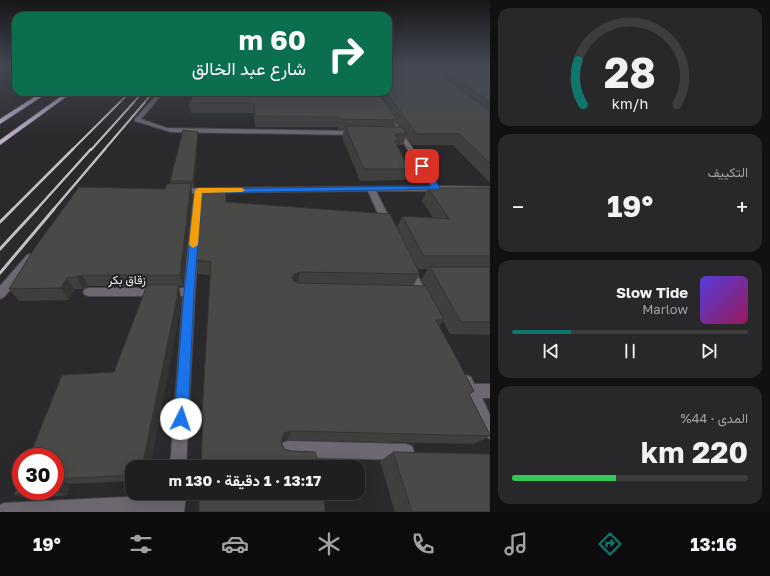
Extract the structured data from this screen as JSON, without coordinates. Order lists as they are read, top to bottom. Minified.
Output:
{"streets":{"street":["زقاق بكر"]},"page":{"turn":["60 m","شارع عبد الخالق"],"tile":["التكييف",["المدى · 44%","220 km"]],"heat":["−","19°","+"],"song":["Slow Tide","Marlow"],"limit":"30","trip":"13:17 · 1 دقيقة · 130 m","tabs":["13:16","19°"],"gauge":["28","km/h"]}}
